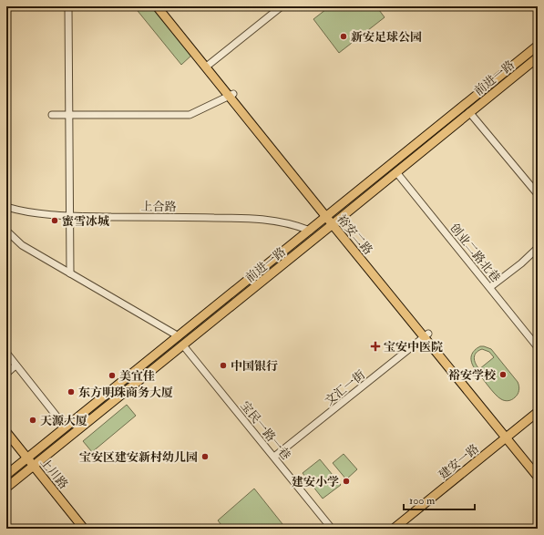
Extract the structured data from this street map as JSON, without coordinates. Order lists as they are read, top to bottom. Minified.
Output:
{"streets":{"main road":["前进一路","裕安二路","建安一路","上川路"],"street":["上合路","创业二路北巷","文汇一街","宝民一路一巷"]},"crossings":[["前进一路","上合路"],["前进一路","裕安二路"],["前进一路","创业二路北巷"],["前进一路","宝民一路一巷"],["前进一路","上川路"],["裕安二路","文汇一街"],["裕安二路","建安一路"],["文汇一街","宝民一路一巷"]],"places":{"other":["新安足球公园","蜜雪冰城","中国银行","裕安学校","美宜佳","东方明珠商务大厦","天源大厦","宝安区建安新村幼儿园","建安小学"],"health":["宝安中医院"]},"scale_bar":"100 m"}
